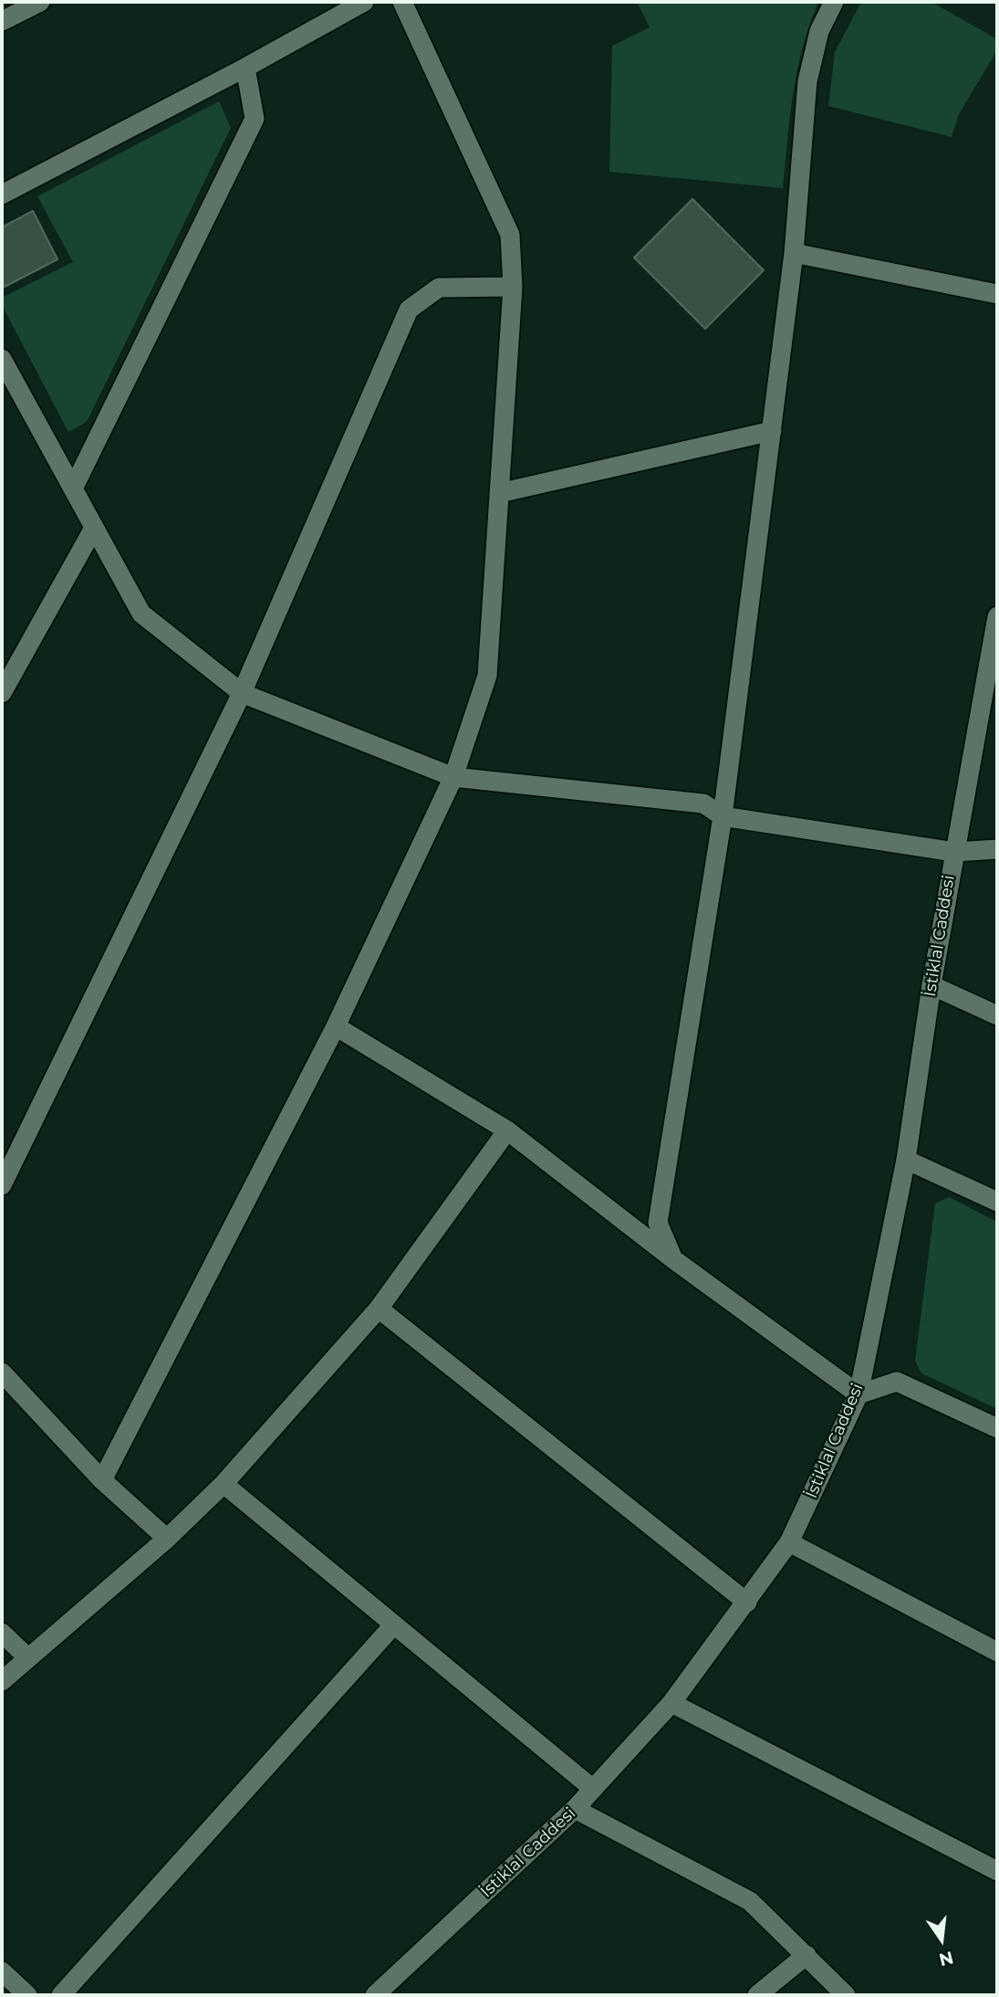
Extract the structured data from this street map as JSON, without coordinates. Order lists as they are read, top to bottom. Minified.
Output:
{"streets":{"street":["İstiklal Caddesi"]},"north":"bottom"}
